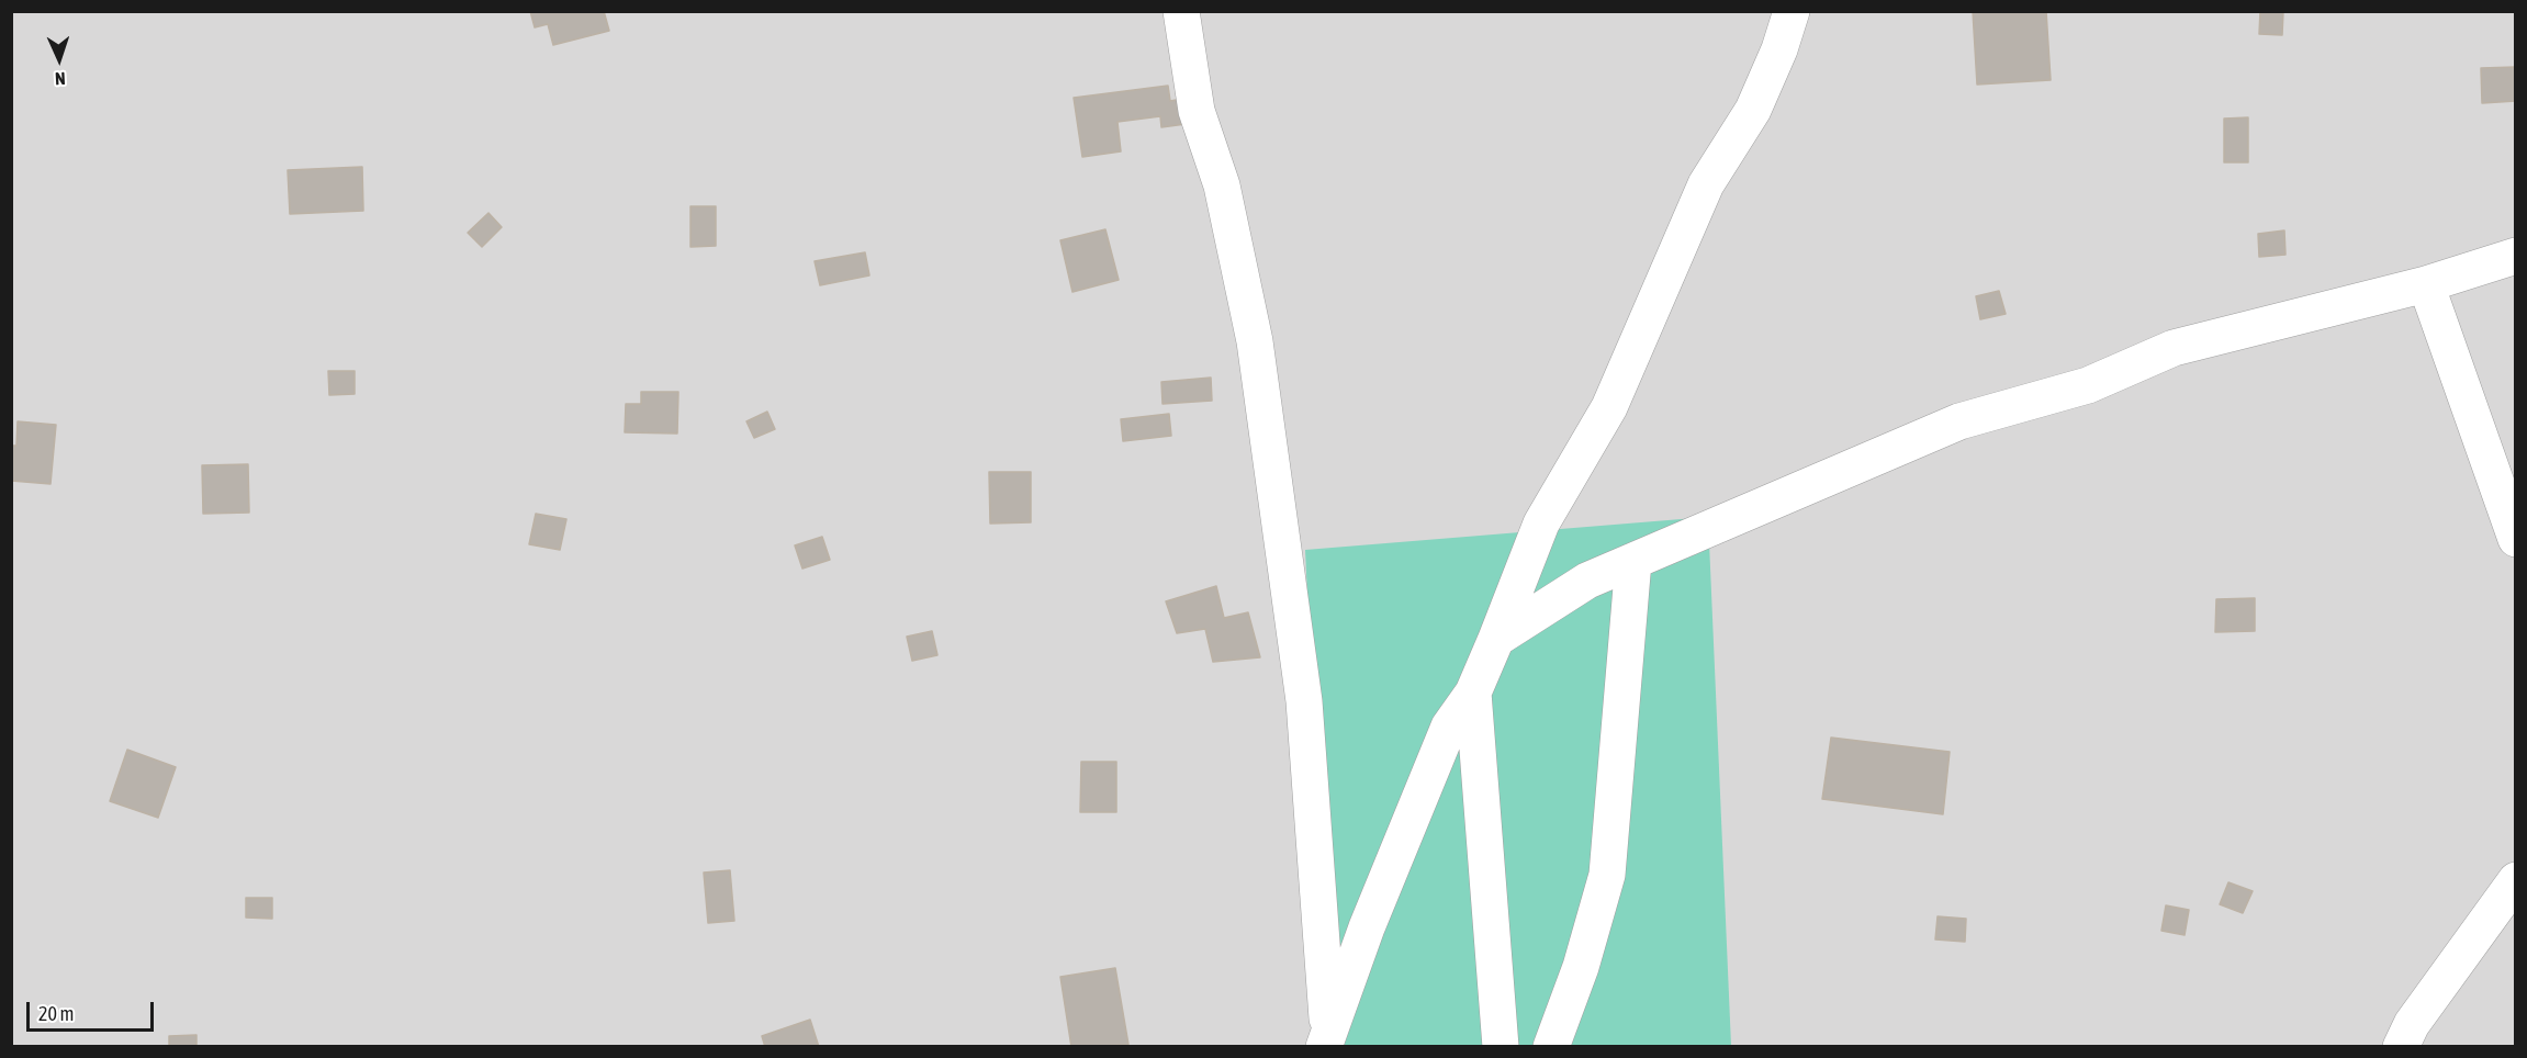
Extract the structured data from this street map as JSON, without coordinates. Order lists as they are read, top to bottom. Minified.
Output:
{"scale_bar":"20 m","north":"bottom"}
